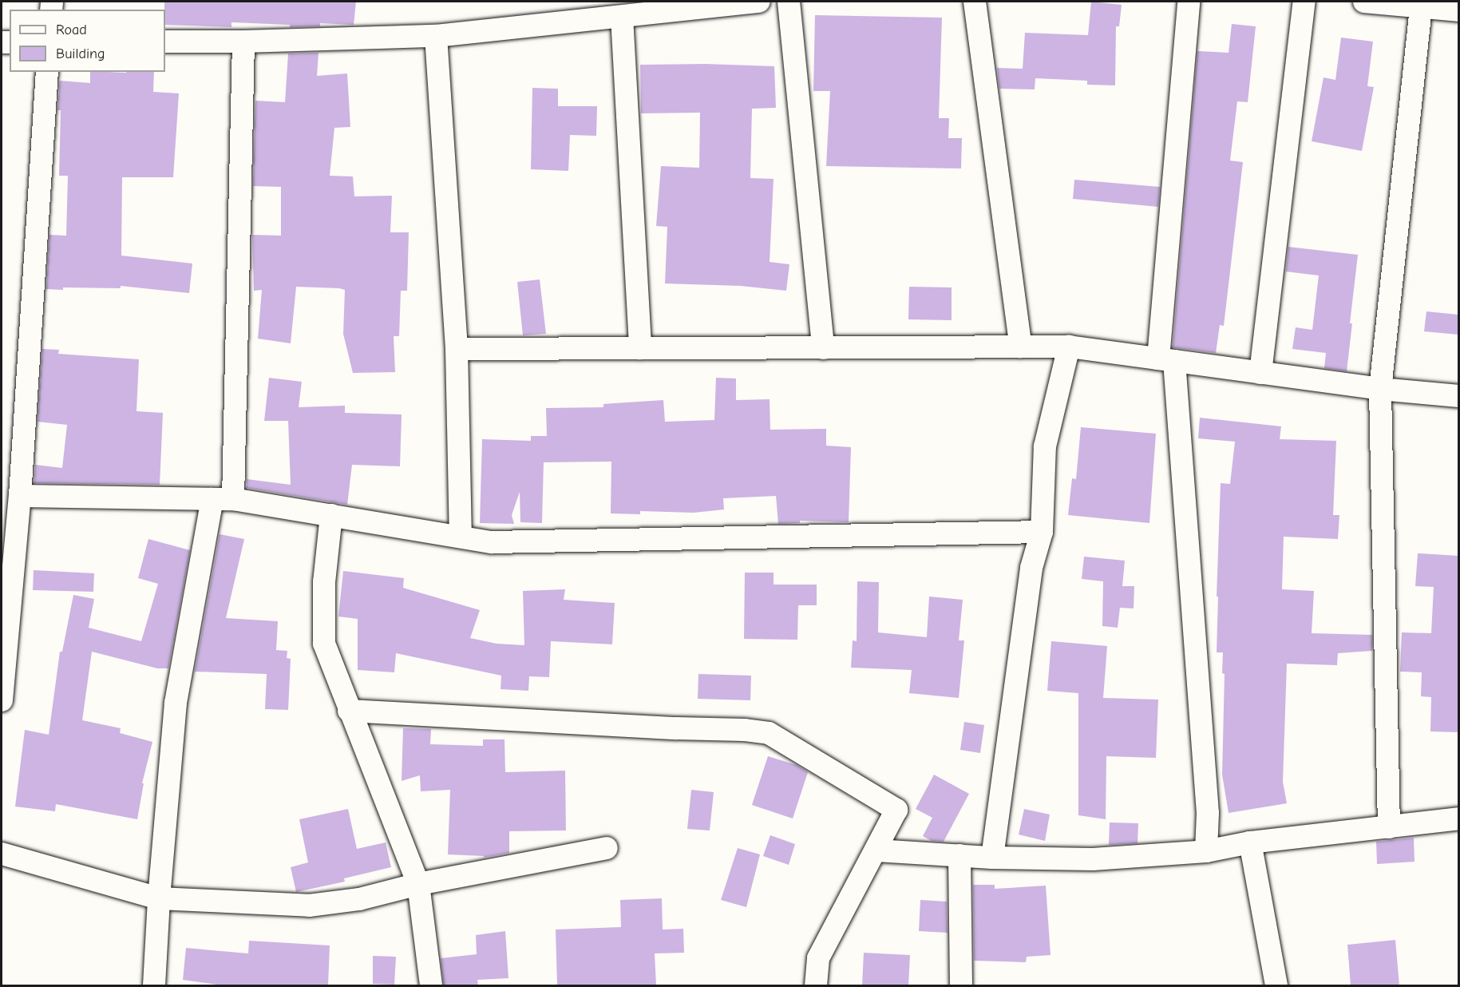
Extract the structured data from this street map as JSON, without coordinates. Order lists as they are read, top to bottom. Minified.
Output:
{"legend":["Road","Building"]}
